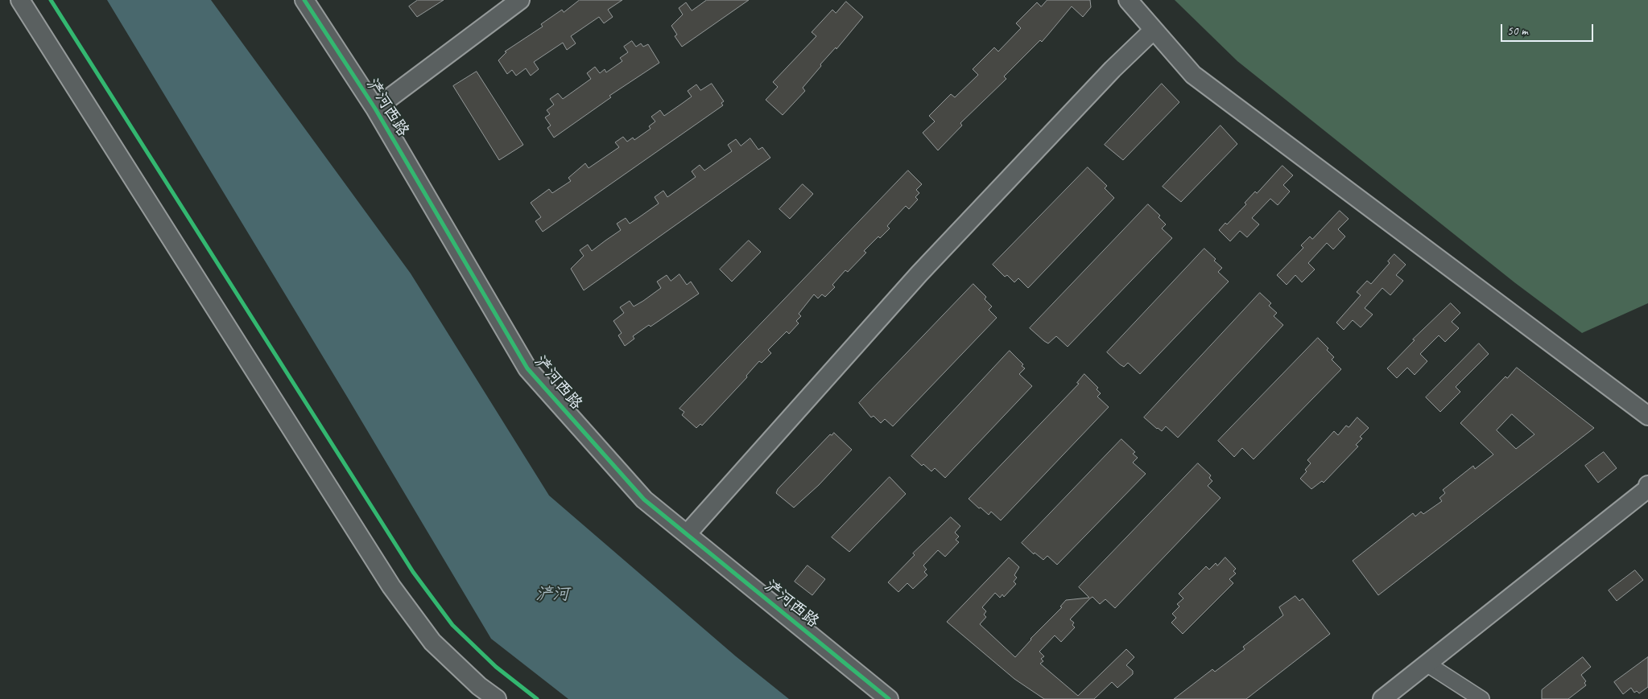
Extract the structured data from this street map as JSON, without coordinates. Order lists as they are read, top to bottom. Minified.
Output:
{"streets":{"street":["浐河西路"]},"water":["浐河"],"scale_bar":"50 m"}
